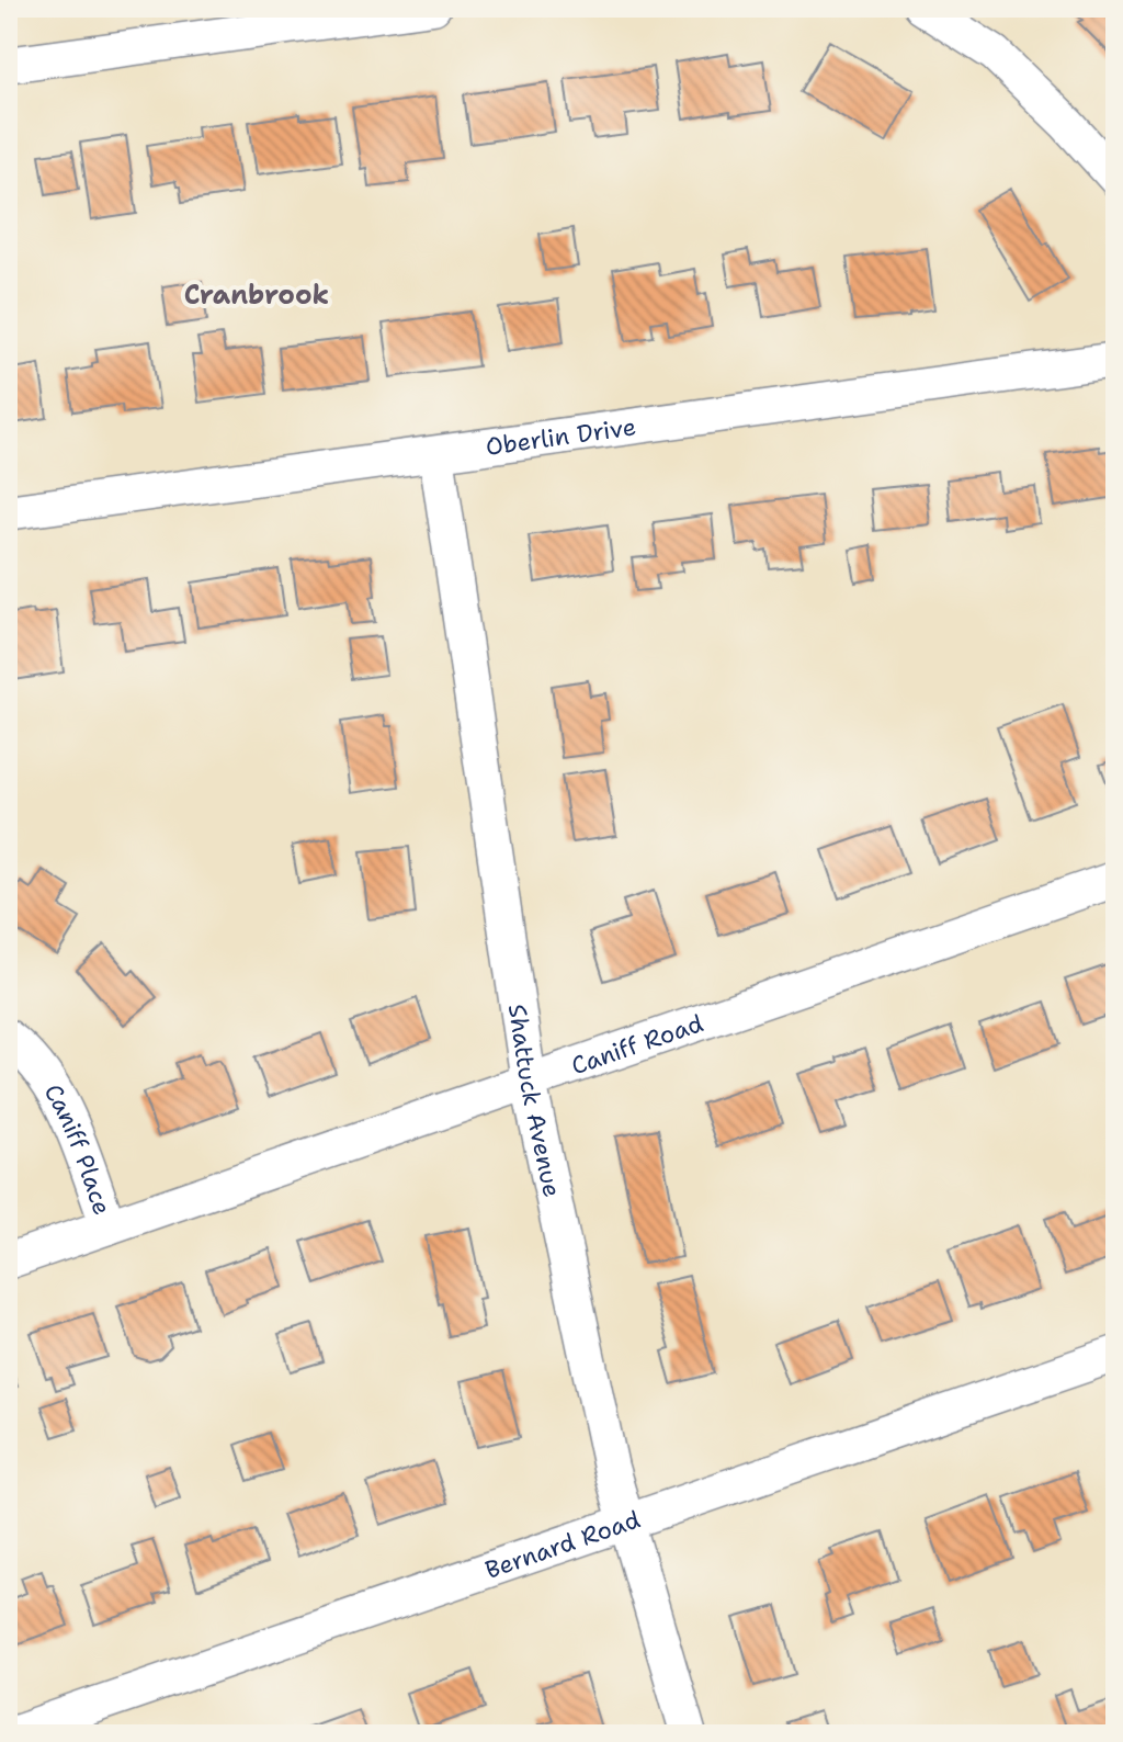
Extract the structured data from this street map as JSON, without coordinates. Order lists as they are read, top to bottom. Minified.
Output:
{"streets":{"street":["Oberlin Drive","Caniff Road","Shattuck Avenue","Caniff Place","Bernard Road"]},"crossings":[["Oberlin Drive","Shattuck Avenue"],["Caniff Road","Shattuck Avenue"],["Caniff Road","Caniff Place"],["Shattuck Avenue","Bernard Road"]],"districts":["Cranbrook"]}
